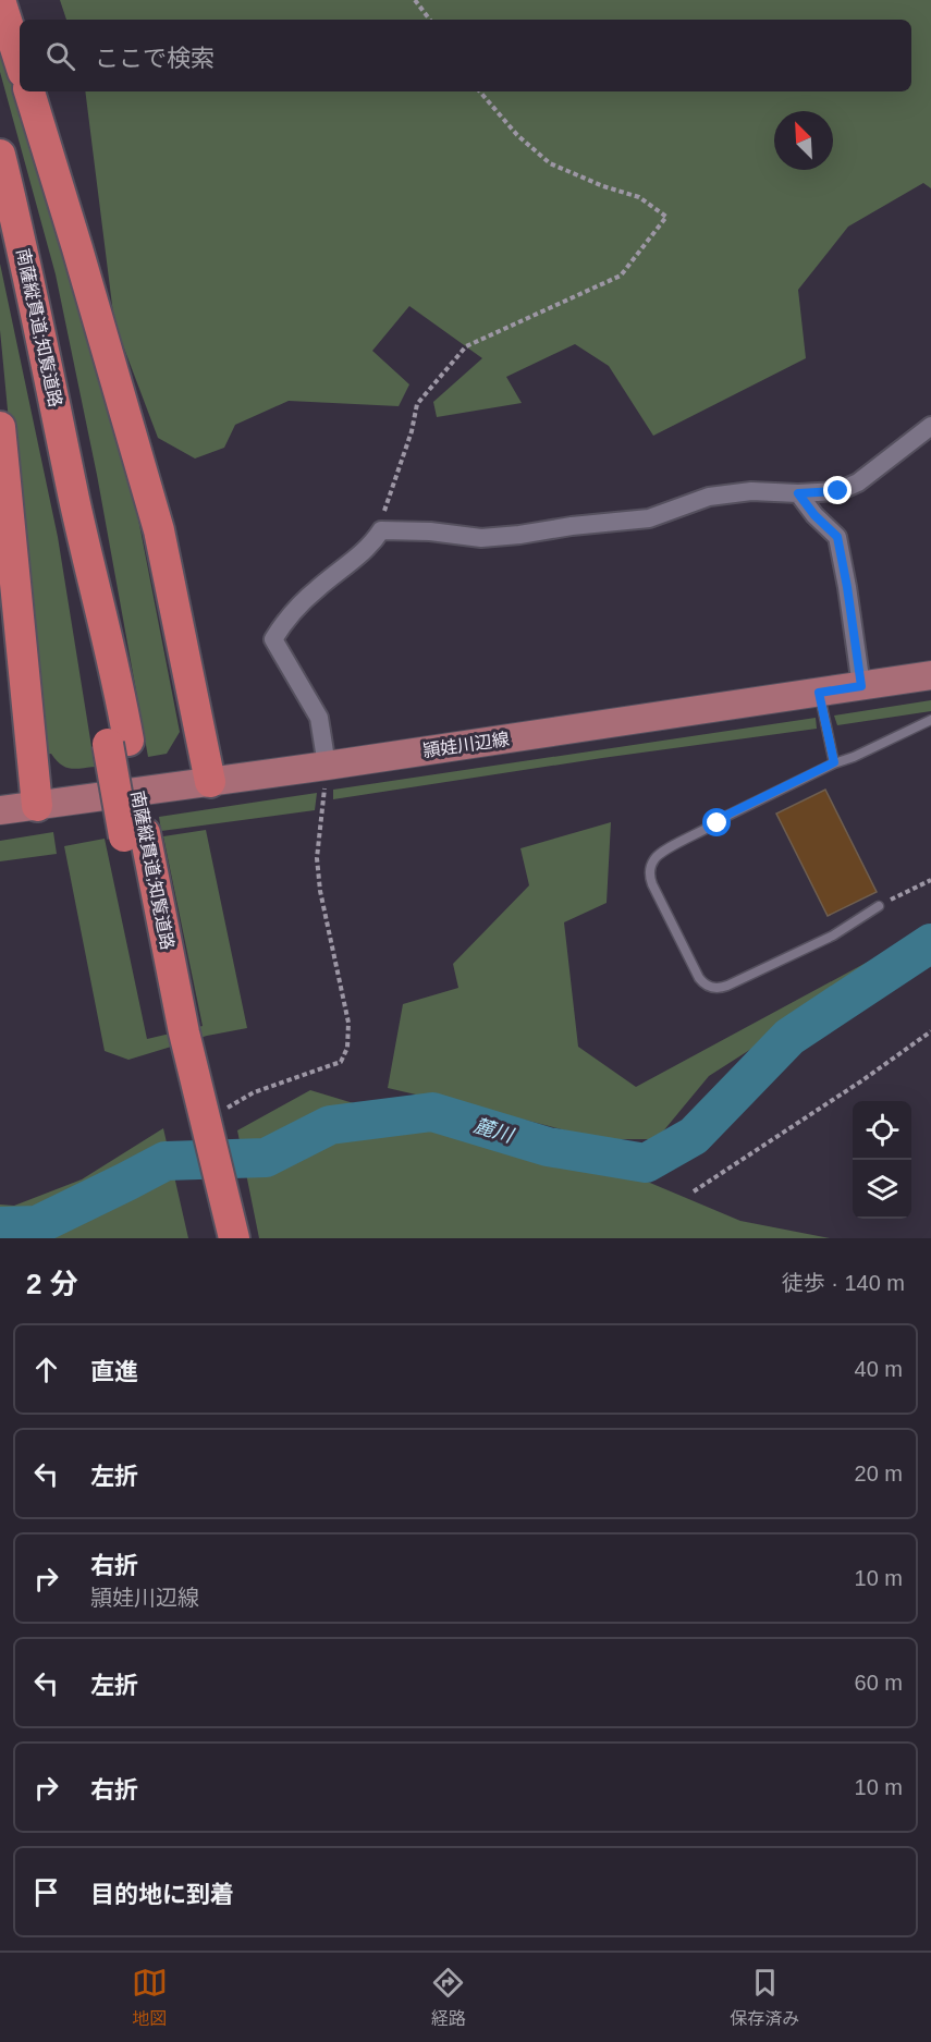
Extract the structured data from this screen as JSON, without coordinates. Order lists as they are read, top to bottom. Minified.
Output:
{"streets":{"highway":["南薩縦貫道;知覧道路"],"main road":["頴娃川辺線"]},"water":["麓川"],"north":"top left","page":{"search":"ここで検索","heading":["2 分","徒歩 · 140 m"],"list":[["直進","40 m"],["左折","20 m"],["右折","頴娃川辺線","10 m"],["左折","60 m"],["右折","10 m"],"目的地に到着"],"nav":["地図","経路","保存済み"]}}
